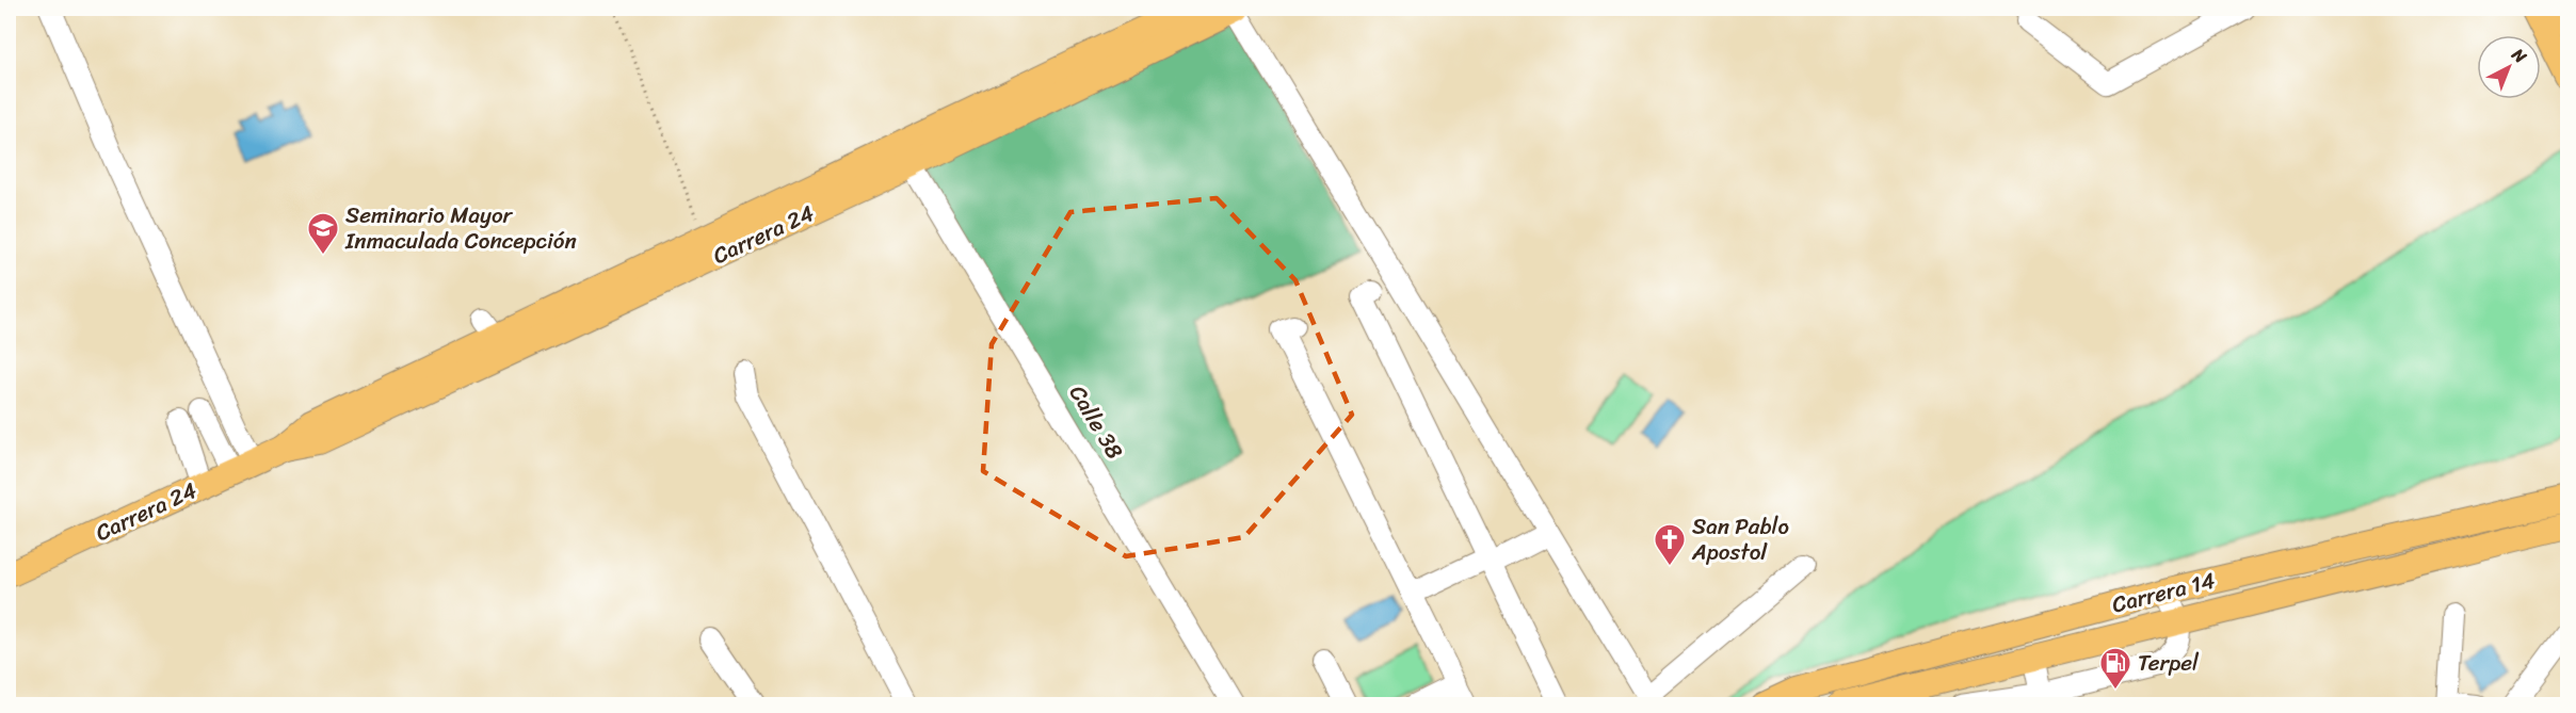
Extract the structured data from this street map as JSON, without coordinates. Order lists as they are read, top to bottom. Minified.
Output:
{"streets":{"main road":["Carrera 24","Carrera 14"],"street":["Calle 38"]},"crossings":[["Carrera 24","Calle 38"]],"places":{"school or university":["Seminario Mayor Inmaculada Concepción"],"church":["San Pablo Apostol"],"fuel station":["Terpel"]},"north":"top right"}
